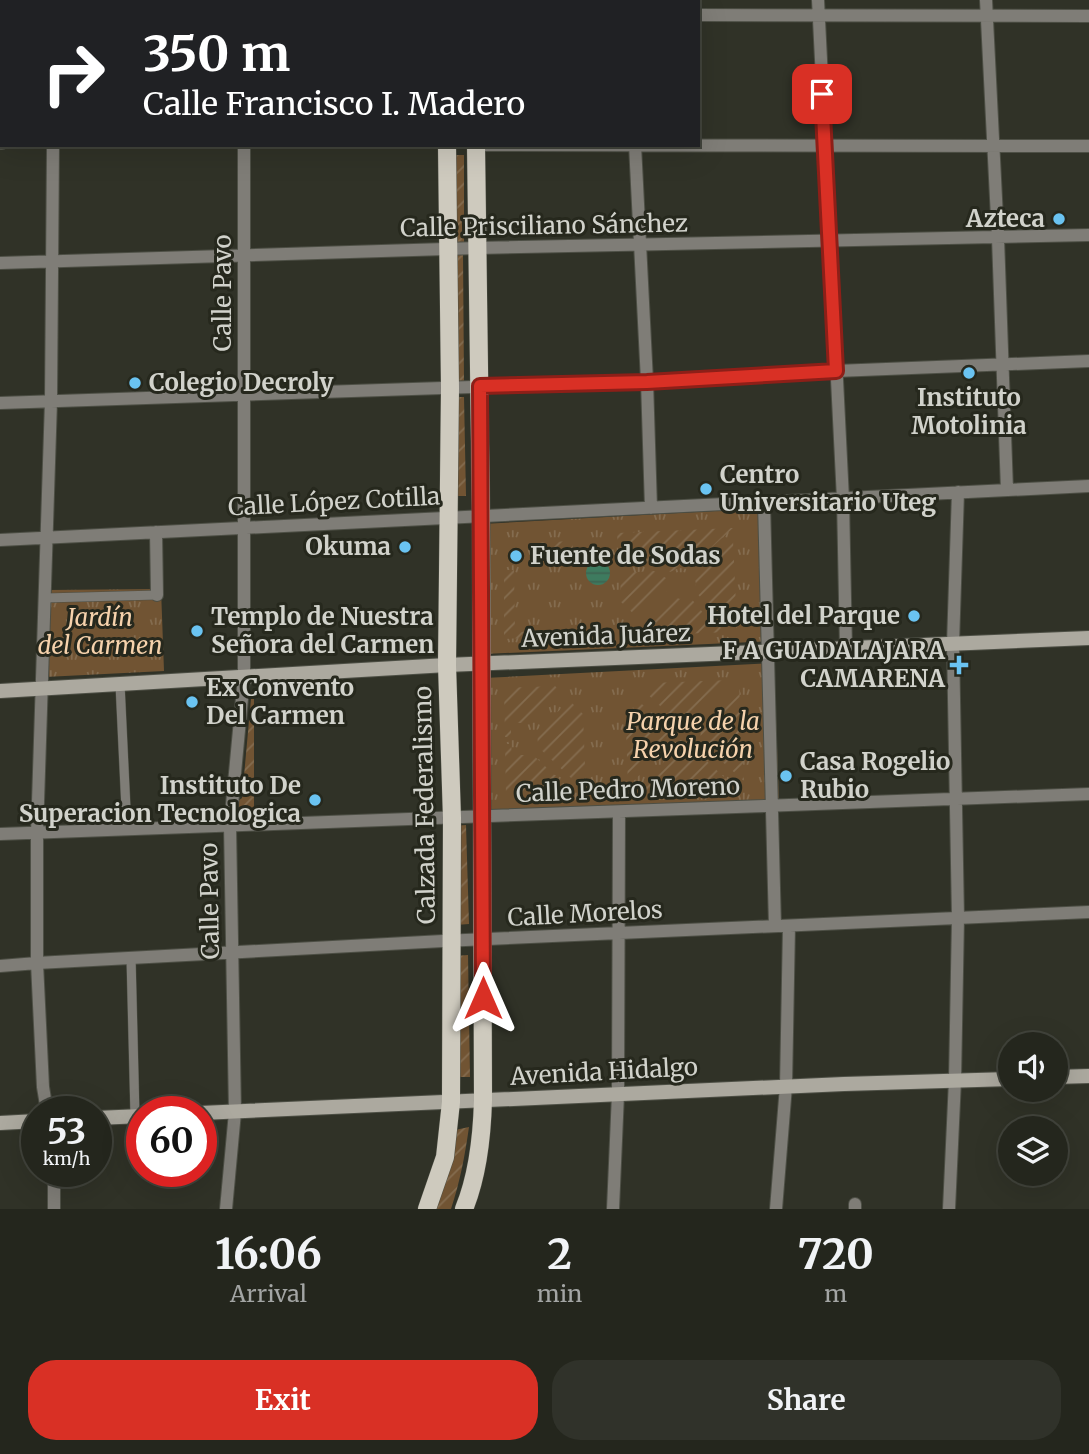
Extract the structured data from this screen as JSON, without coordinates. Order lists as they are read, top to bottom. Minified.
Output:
{"streets":{"main road":["Avenida Juárez","Calzada Federalismo","Avenida Hidalgo"],"street":["Calle Prisciliano Sánchez","Calle Pavo","Calle López Cotilla","Calle Pedro Moreno","Calle Morelos"]},"crossings":[["Calle Prisciliano Sánchez","Calle Pavo"],["Calle Prisciliano Sánchez","Calzada Federalismo"],["Calle Pavo","Calle López Cotilla"],["Calle Pavo","Avenida Juárez"],["Calle Pavo","Calle Pedro Moreno"],["Calle Pavo","Calle Morelos"],["Calle Pavo","Avenida Hidalgo"],["Calle López Cotilla","Calzada Federalismo"],["Avenida Juárez","Calzada Federalismo"],["Calle Pedro Moreno","Calzada Federalismo"],["Calzada Federalismo","Calle Morelos"],["Calzada Federalismo","Avenida Hidalgo"]],"parks":["Jardín del Carmen","Parque de la Revolución"],"places":{"other":["Azteca","Instituto Motolinia","Colegio Decroly","Centro Universitario Uteg","Okuma","Fuente de Sodas","Hotel del Parque","Templo de Nuestra Señora del Carmen","Ex Convento Del Carmen","Casa Rogelio Rubio","Instituto De Superacion Tecnologica"],"health":["F A GUADALAJARA CAMARENA"]},"page":{"turn":["350 m","Calle Francisco I. Madero"],"speed":"53 km/h","limit":"60","eta":["16:06","Arrival","2","min","720","m"],"buttons":["Exit","Share"]}}
